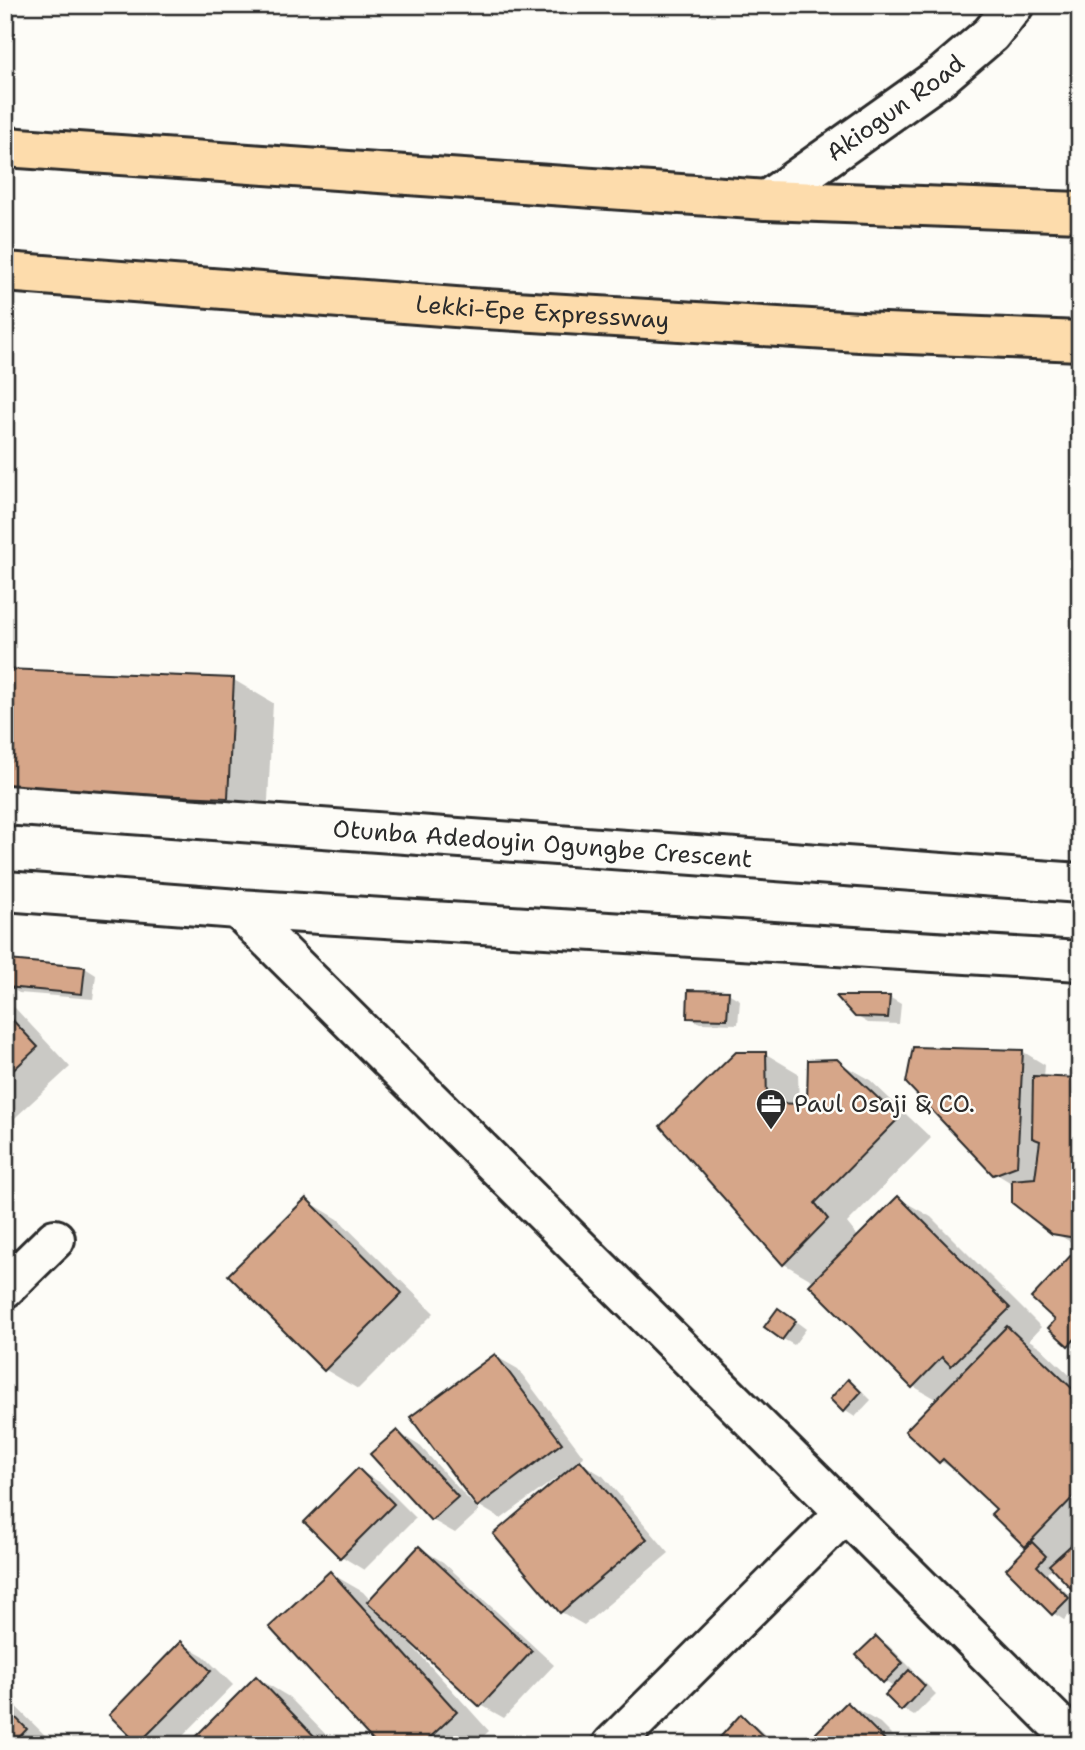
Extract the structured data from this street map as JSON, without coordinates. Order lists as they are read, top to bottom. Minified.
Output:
{"streets":{"highway":["Lekki-Epe Expressway"],"street":["Akiogun Road","Otunba Adedoyin Ogungbe Crescent"]},"places":{"office":["Paul Osaji & CO."]}}
